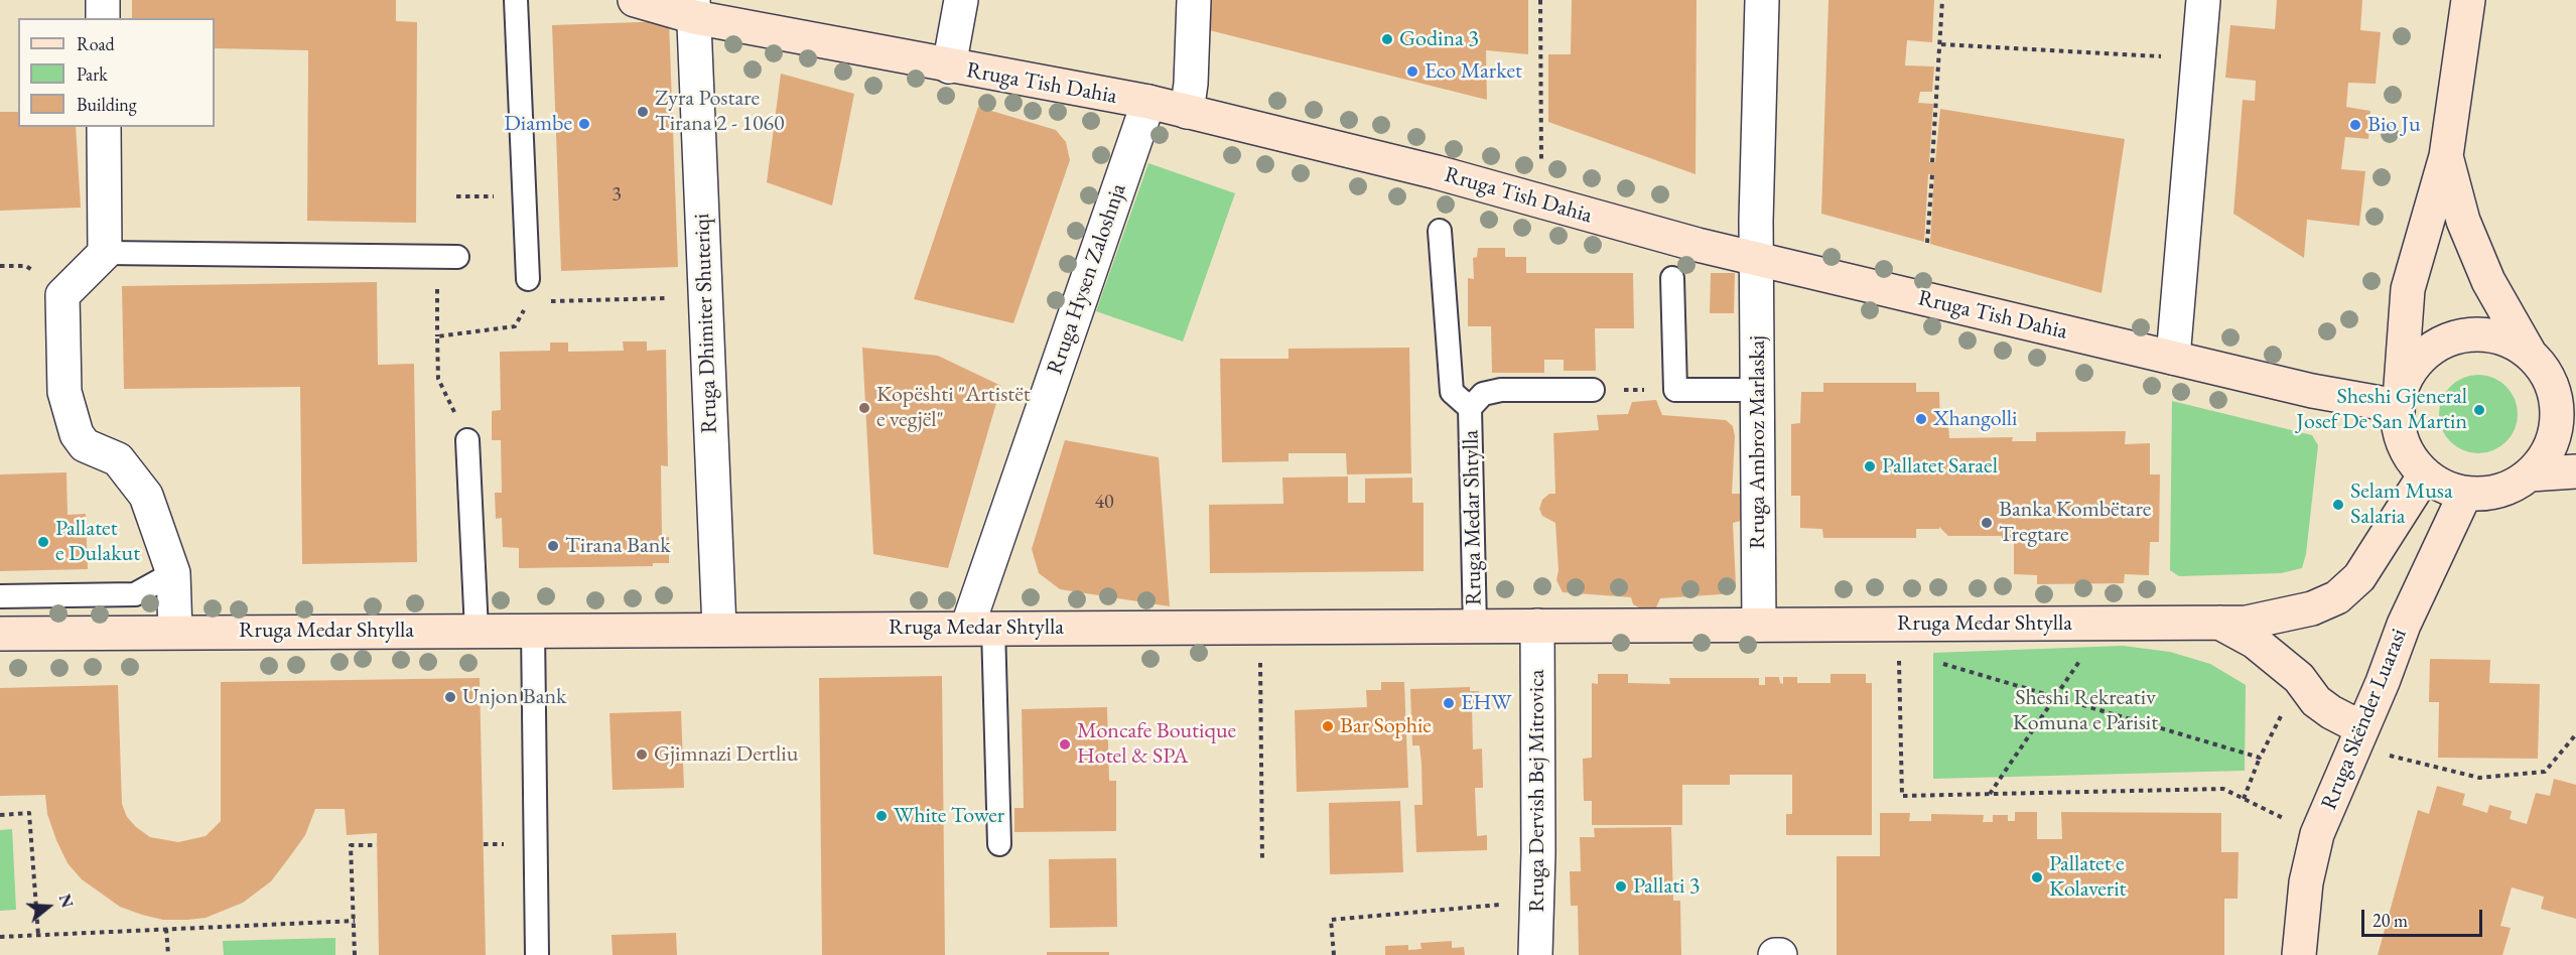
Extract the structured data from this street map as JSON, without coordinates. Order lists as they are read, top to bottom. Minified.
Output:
{"streets":{"street":["Rruga Tish Dahia","Rruga Hysen Zaloshnja","Rruga Dhimiter Shuteriqi","Rruga Ambroz Marlaskaj","Rruga Medar Shtylla","Rruga Skënder Luarasi","Rruga Dervish Bej Mitrovica"]},"crossings":[["Rruga Tish Dahia","Rruga Hysen Zaloshnja"],["Rruga Tish Dahia","Rruga Dhimiter Shuteriqi"],["Rruga Tish Dahia","Rruga Ambroz Marlaskaj"],["Rruga Tish Dahia","Rruga Medar Shtylla"],["Rruga Tish Dahia","Rruga Skënder Luarasi"],["Rruga Hysen Zaloshnja","Rruga Medar Shtylla"],["Rruga Dhimiter Shuteriqi","Rruga Medar Shtylla"],["Rruga Ambroz Marlaskaj","Rruga Medar Shtylla"],["Rruga Medar Shtylla","Rruga Skënder Luarasi"],["Rruga Medar Shtylla","Rruga Dervish Bej Mitrovica"]],"parks":["Sheshi Rekreativ Komuna e Parisit"],"places":["Godina 3","Eco Market","Zyra Postare Tirana 2 - 1060","Diambe","Bio Ju","Kopështi \"Artistët e vegjël\"","Sheshi Gjeneral Josef De San Martin","Xhangolli","Pallatet Sarael","Selam Musa Salaria","Banka Kombëtare Tregtare","Pallatet e Dulakut","Tirana Bank","Unjon Bank","EHW","Bar Sophie","Moncafe Boutique Hotel & SPA","Gjimnazi Dertliu","White Tower","Pallatet e Kolaverit","Pallati 3"],"house_numbers":["3","40"],"legend":["Road","Park","Building"],"scale_bar":"20 m","north":"right"}
